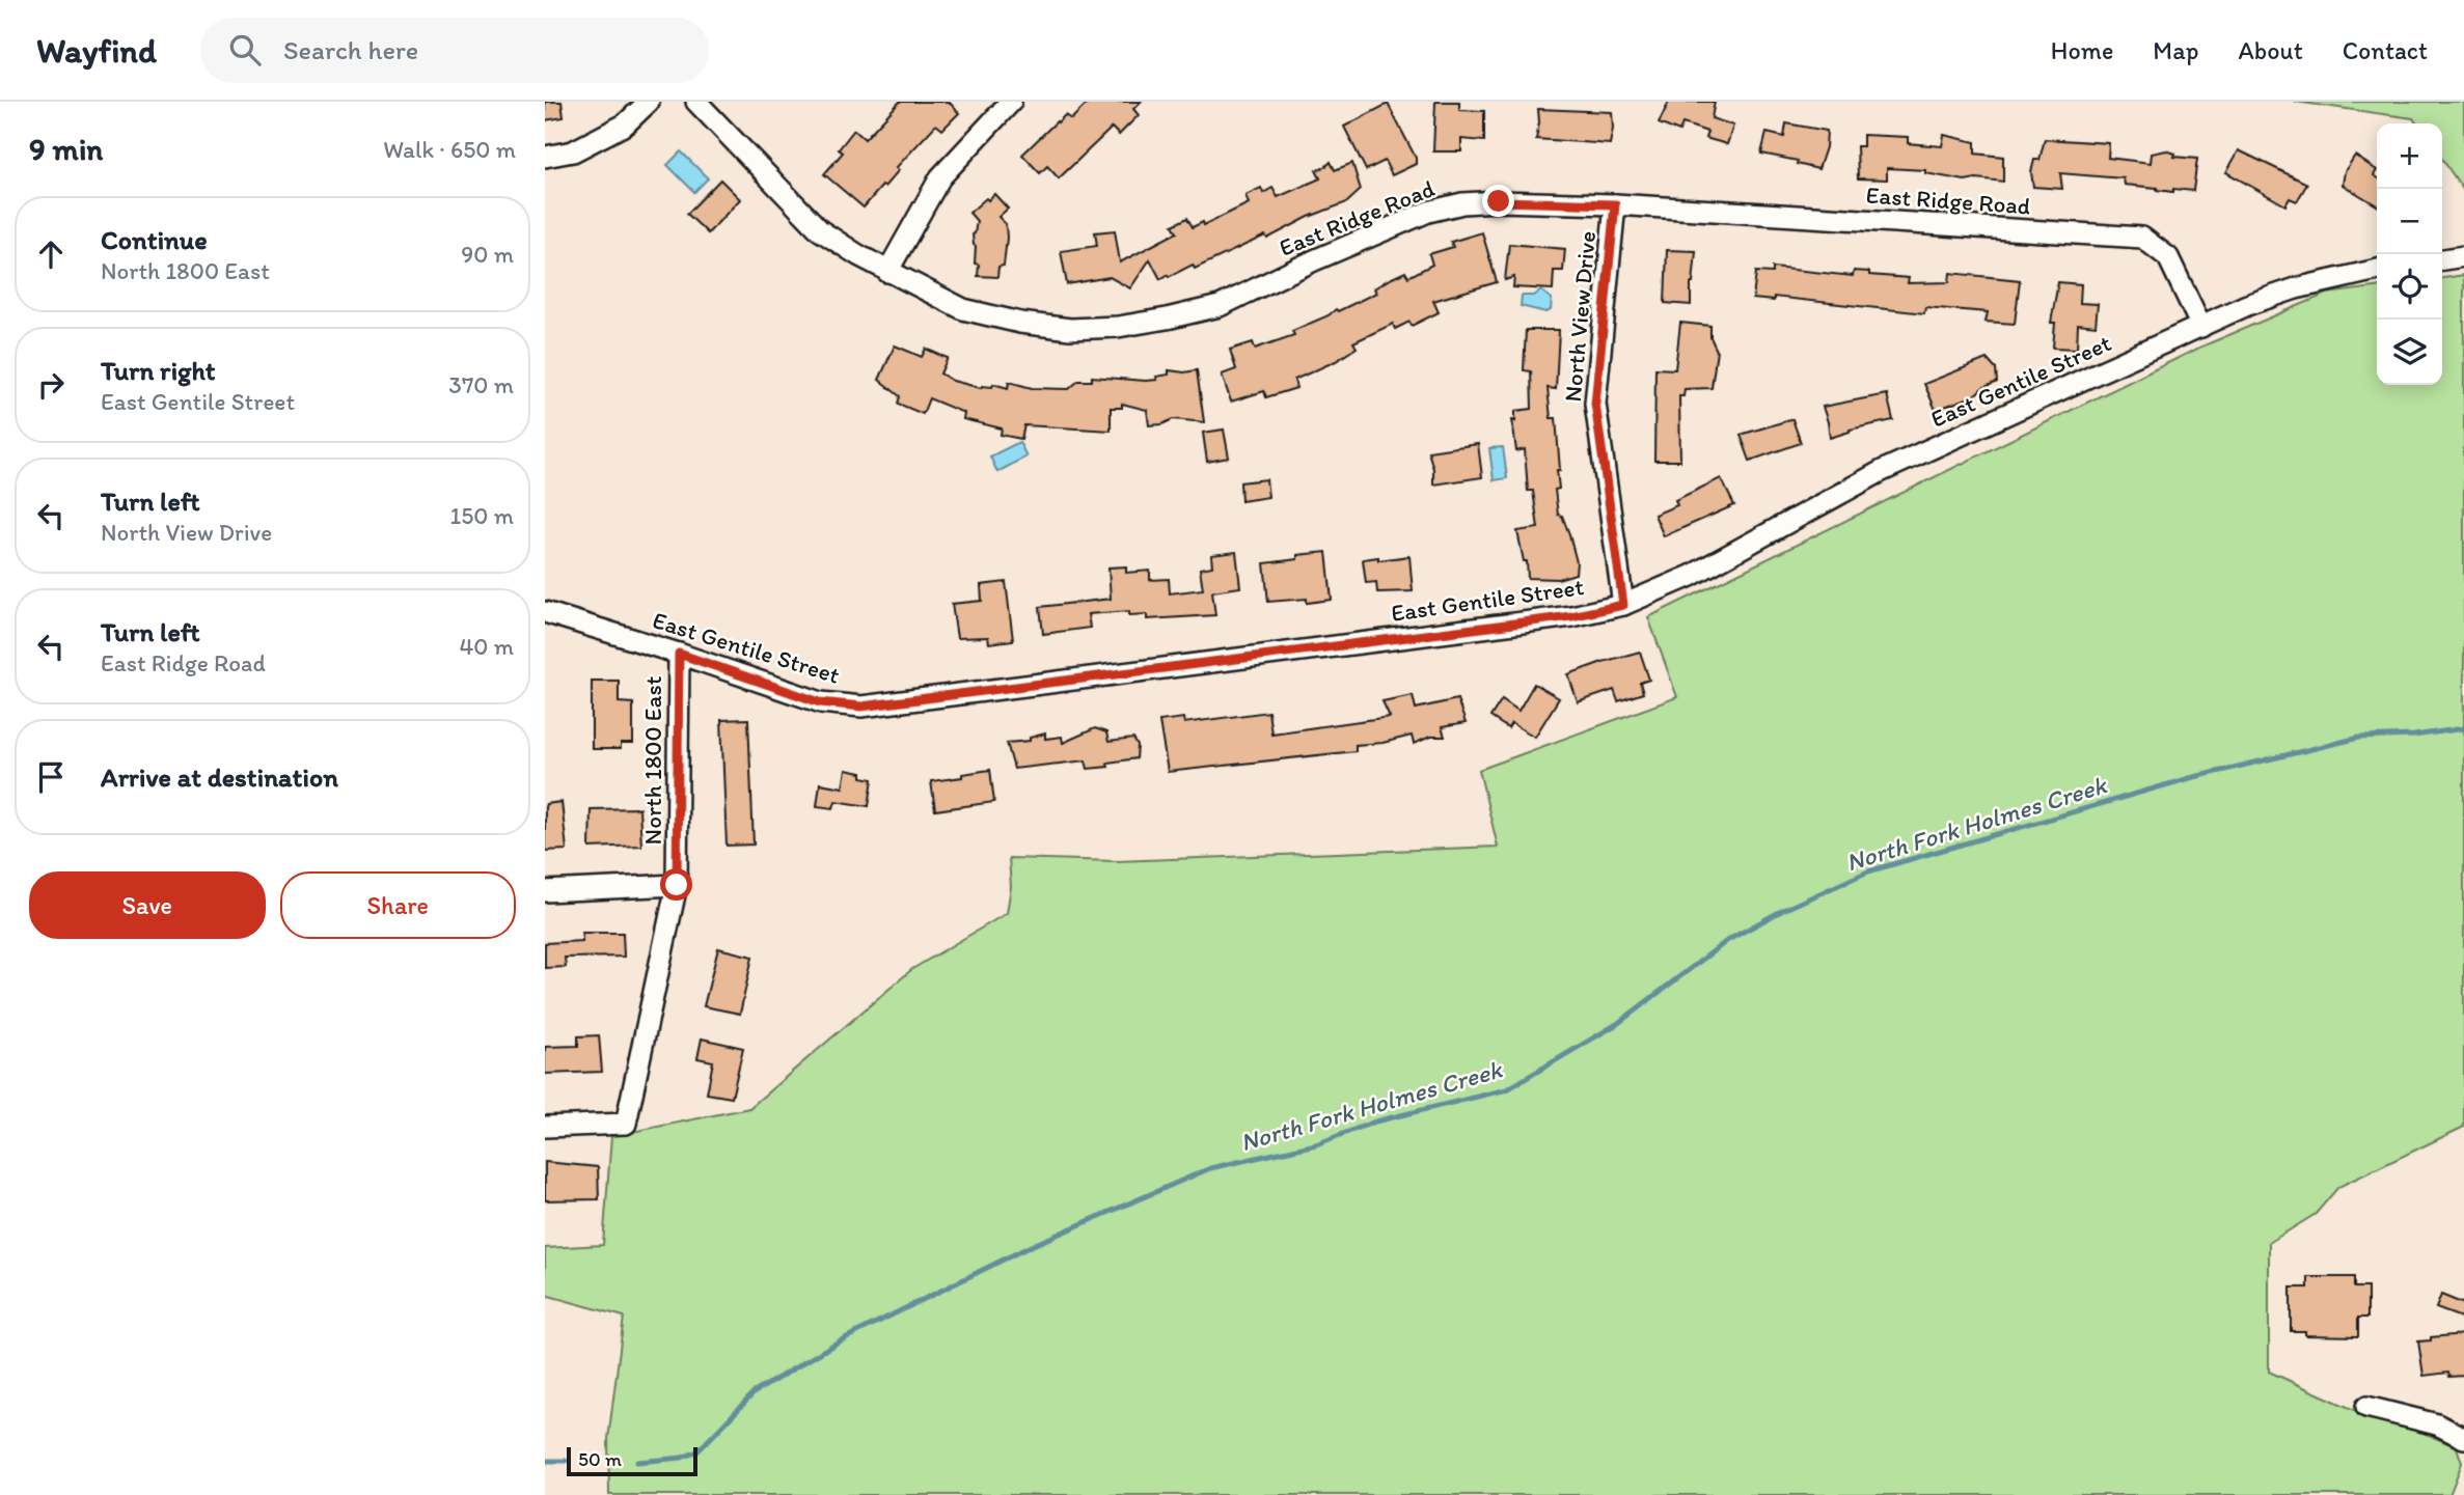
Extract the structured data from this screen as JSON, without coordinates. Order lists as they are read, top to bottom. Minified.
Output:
{"streets":{"street":["East Ridge Road","North View Drive","East Gentile Street","North 1800 East"]},"crossings":[["East Ridge Road","North View Drive"],["East Ridge Road","East Gentile Street"],["North View Drive","East Gentile Street"],["East Gentile Street","North 1800 East"]],"water":["North Fork Holmes Creek"],"scale_bar":"50 m","page":{"header":"Wayfind","search":"Search here","nav":["Home","Map","About","Contact"],"heading":["9 min","Walk · 650 m"],"map_buttons":["+","−"],"list":[["Continue","North 1800 East","90 m"],["Turn right","East Gentile Street","370 m"],["Turn left","North View Drive","150 m"],["Turn left","East Ridge Road","40 m"],"Arrive at destination"],"buttons":["Save","Share"],"scale":"50 m"}}
